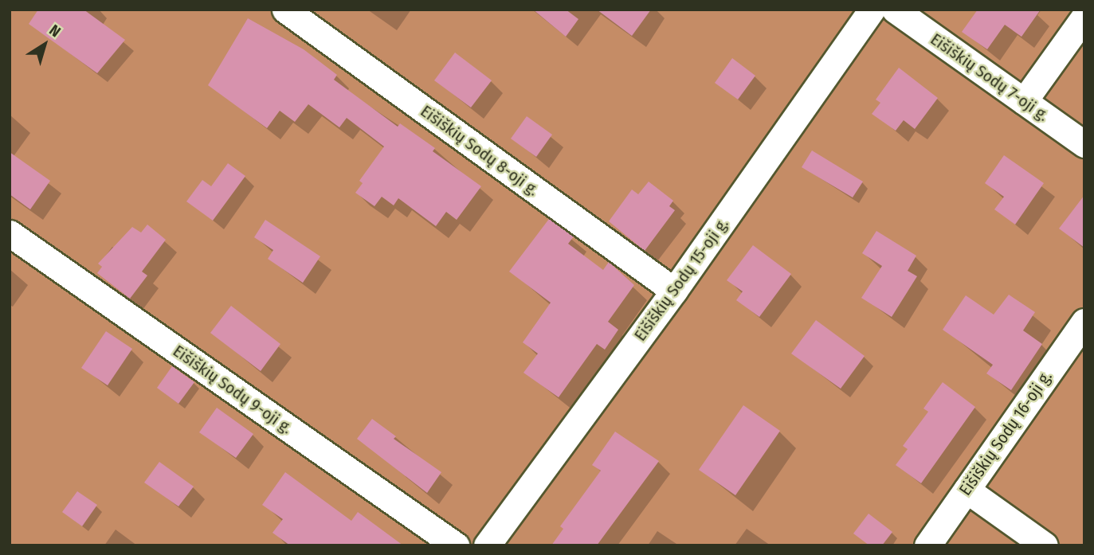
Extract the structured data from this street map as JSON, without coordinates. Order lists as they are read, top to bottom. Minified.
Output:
{"streets":{"street":["Eišiškių Sodų 7-oji g.","Eišiškių Sodų 8-oji g.","Eišiškių Sodų 15-oji g.","Eišiškių Sodų 9-oji g.","Eišiškių Sodų 16-oji g."]},"crossings":[["Eišiškių Sodų 8-oji g.","Eišiškių Sodų 15-oji g."]],"north":"top right"}
